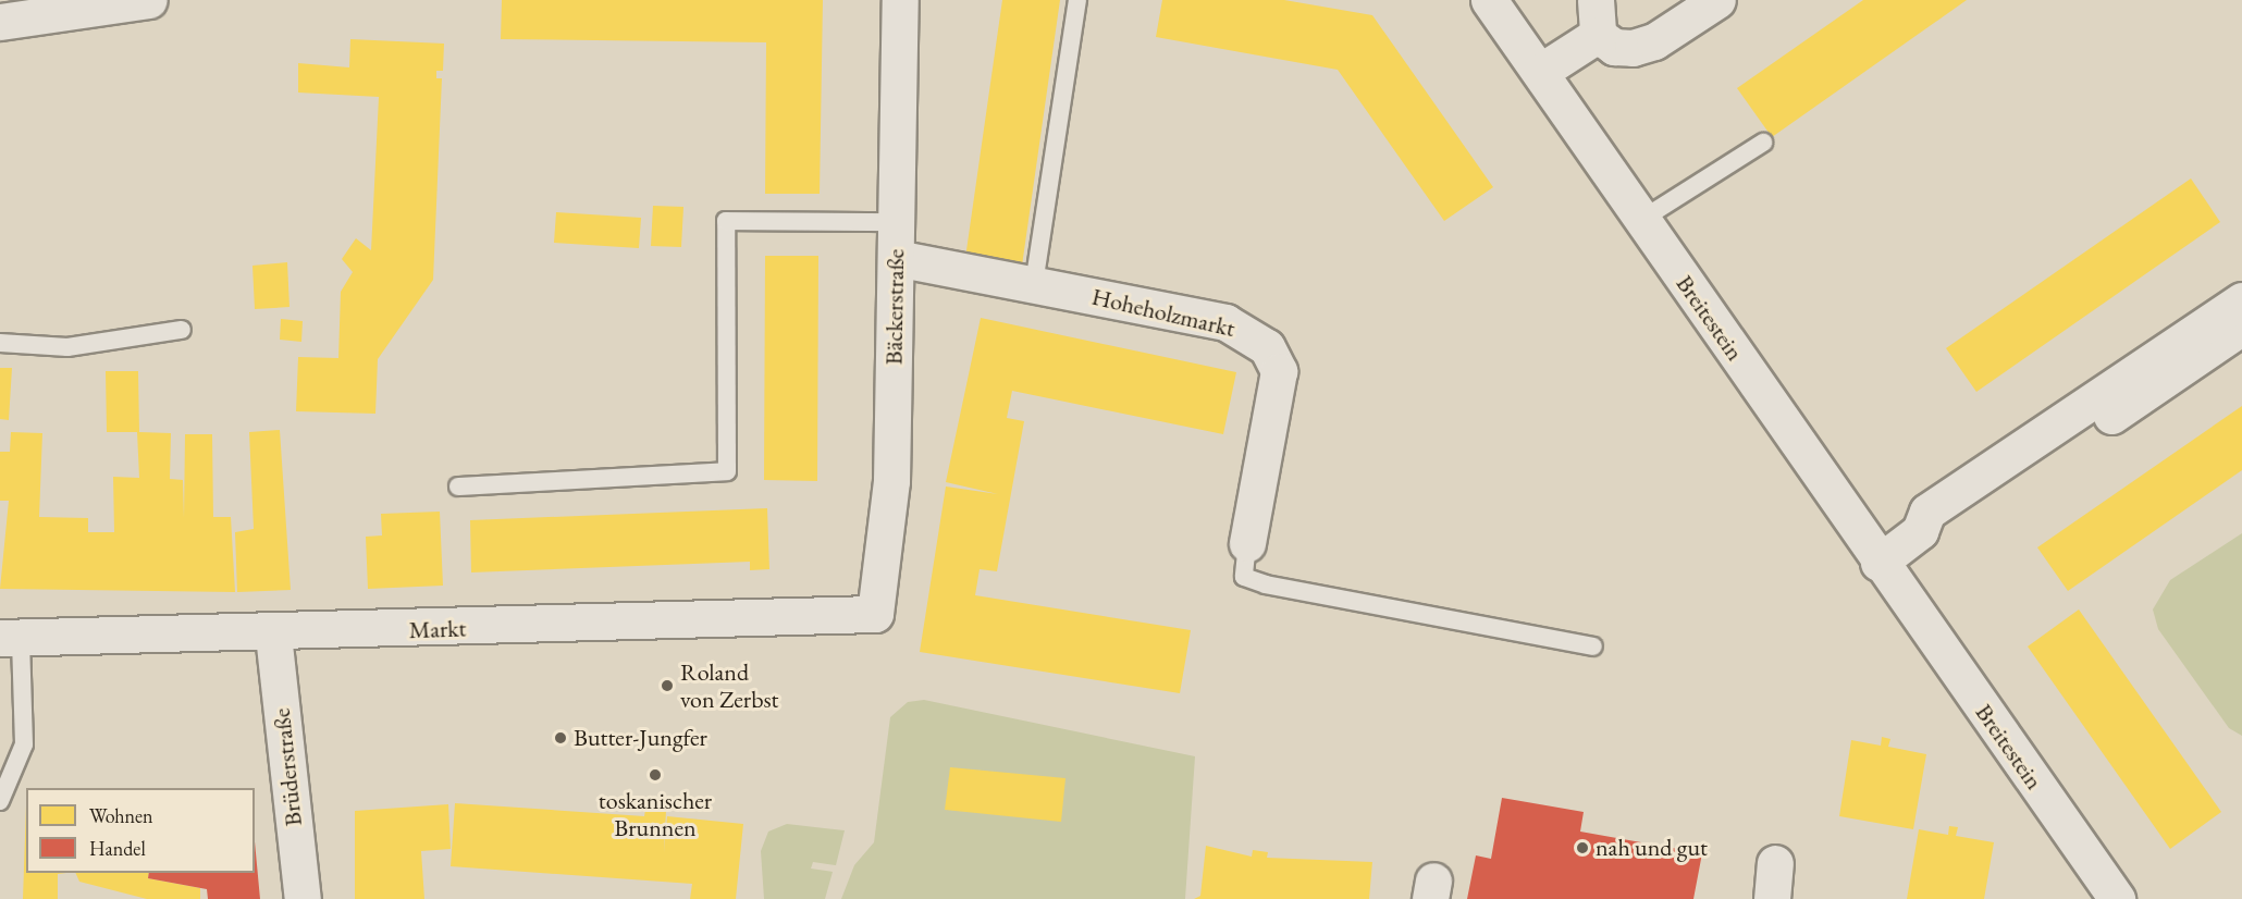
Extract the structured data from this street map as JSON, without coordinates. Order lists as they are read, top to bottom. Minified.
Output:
{"streets":{"street":["Bäckerstraße","Hoheholzmarkt","Breitestein","Markt","Brüderstraße"]},"crossings":[["Bäckerstraße","Hoheholzmarkt"],["Bäckerstraße","Markt"],["Markt","Brüderstraße"]],"places":["Roland von Zerbst","Butter-Jungfer","toskanischer Brunnen","nah und gut"],"legend":["Wohnen","Handel"]}
